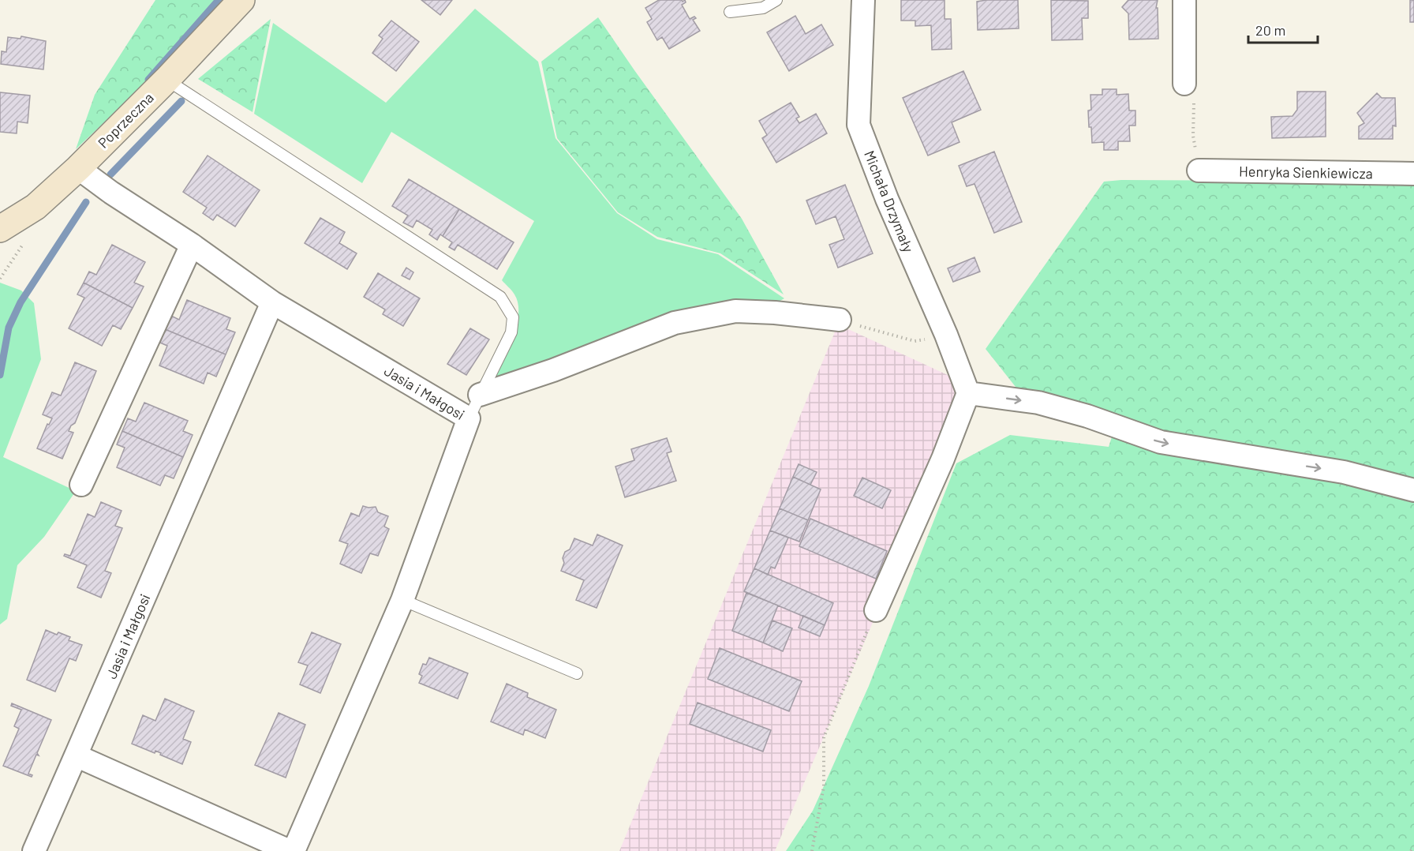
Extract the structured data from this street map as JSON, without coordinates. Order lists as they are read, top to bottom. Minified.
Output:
{"streets":{"street":["Poprzeczna","Henryka Sienkiewicza","Michała Drzymały","Jasia i Małgosi"]},"crossings":[["Poprzeczna","Jasia i Małgosi"]],"scale_bar":"20 m"}
